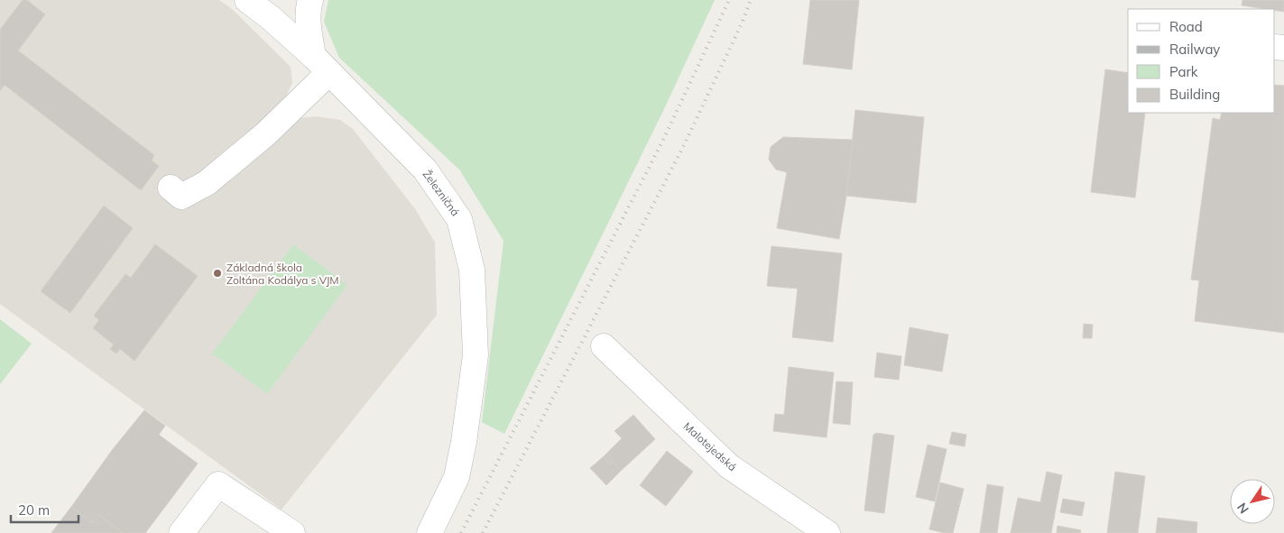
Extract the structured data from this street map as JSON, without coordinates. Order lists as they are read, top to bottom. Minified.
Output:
{"streets":{"street":["Železničná","Malotejedská"]},"places":["Základná škola Zoltána Kodálya s VJM"],"legend":["Road","Railway","Park","Building"],"scale_bar":"20 m","north":"bottom left"}
